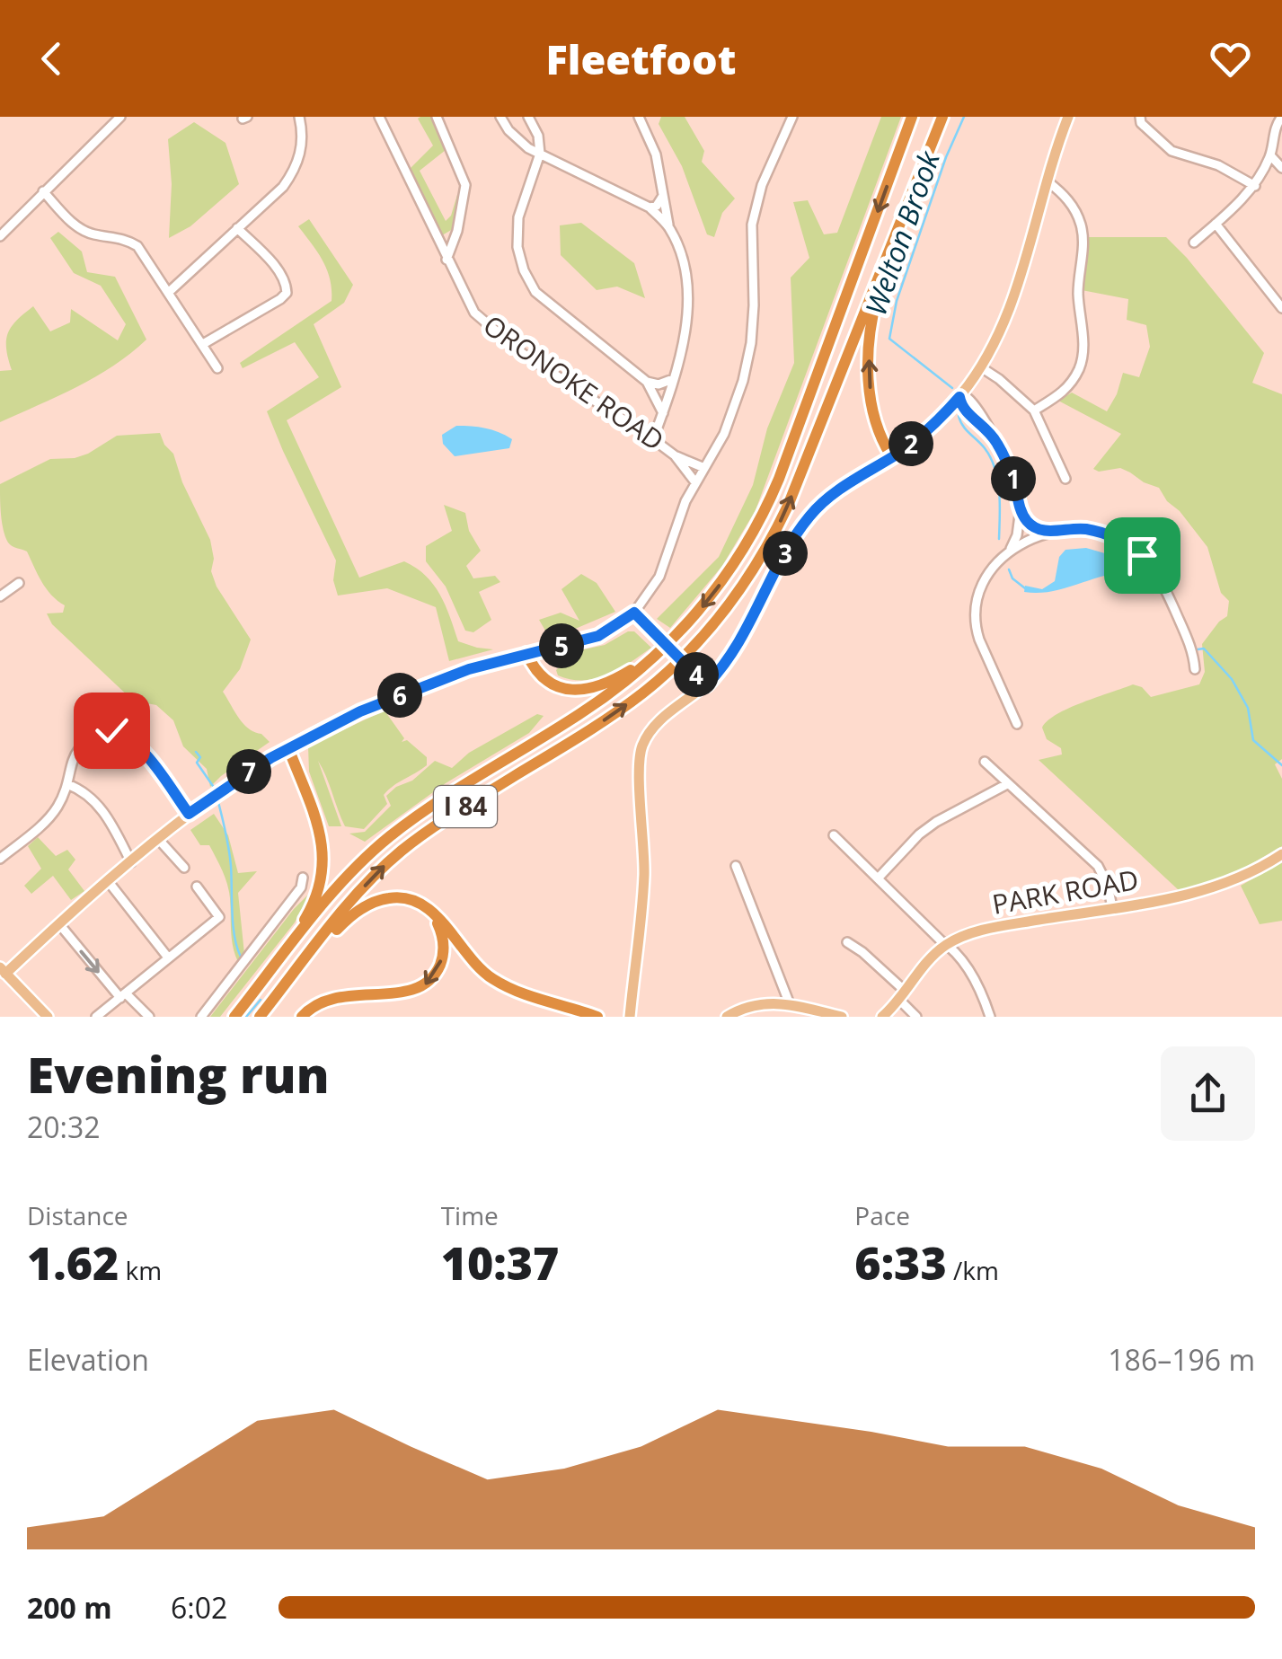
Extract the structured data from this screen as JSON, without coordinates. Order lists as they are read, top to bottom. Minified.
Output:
{"streets":{"highway":["I 84"],"main road":["PARK ROAD"],"street":["ORONOKE ROAD"]},"water":["Welton Brook"],"page":{"header":"Fleetfoot","pins":["2","1","3","5","4","6","7"],"heading":["Evening run","20:32"],"stats":[["Distance","1.62 km"],["Time","10:37"],["Pace","6:33 /km"]],"chart":["Elevation","186–196 m"],"list":[{"name":"200 m","note":"6:02"}]}}
